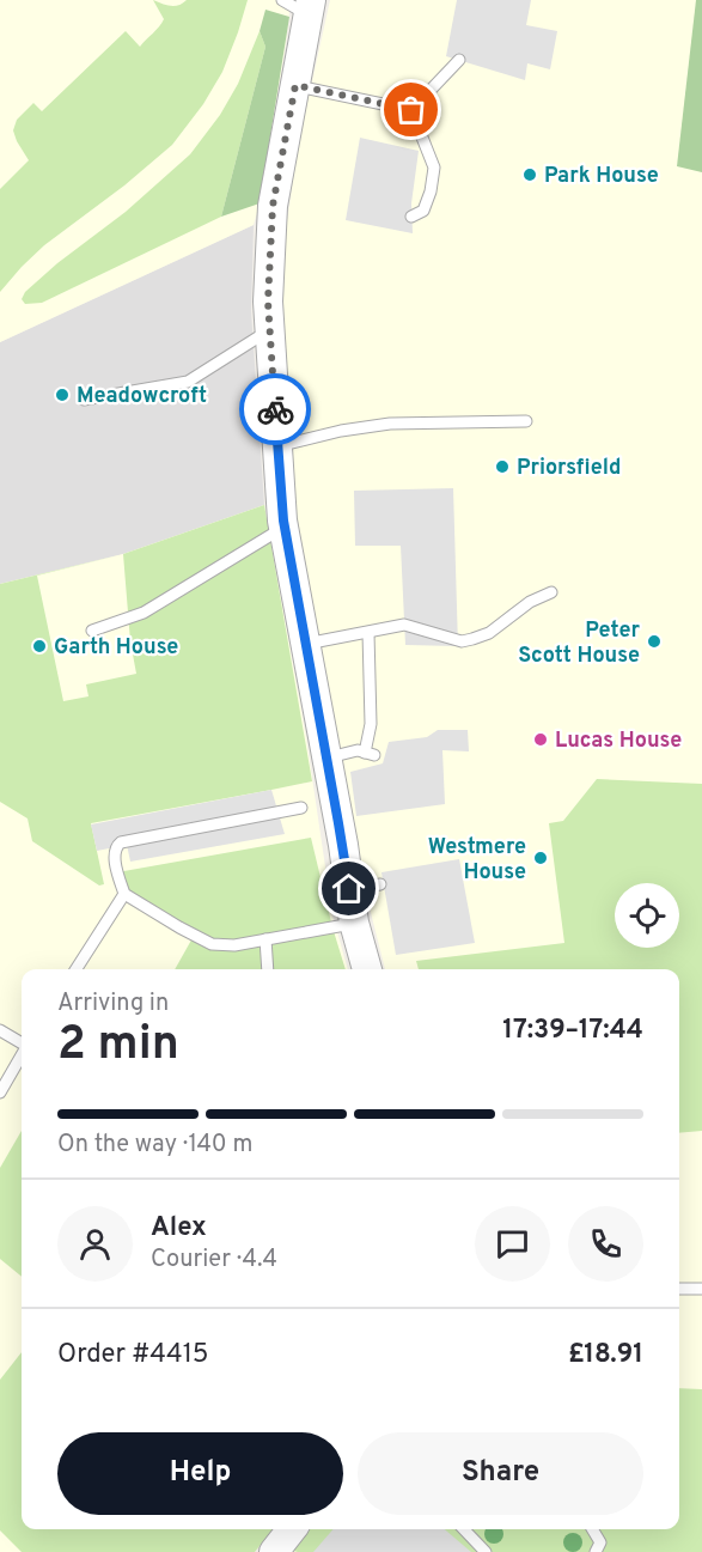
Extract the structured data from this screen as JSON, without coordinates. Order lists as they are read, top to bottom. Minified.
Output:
{"places":["Park House","Meadowcroft","Priorsfield","Peter Scott House","Garth House","Lucas House","Westmere House"],"page":{"heading":["2 min","Arriving in","17:39–17:44"],"panel":["Alex","Courier · 4.4","Order #4415","£18.91"],"bar":"On the way · 140 m","buttons":["Help","Share"]}}
